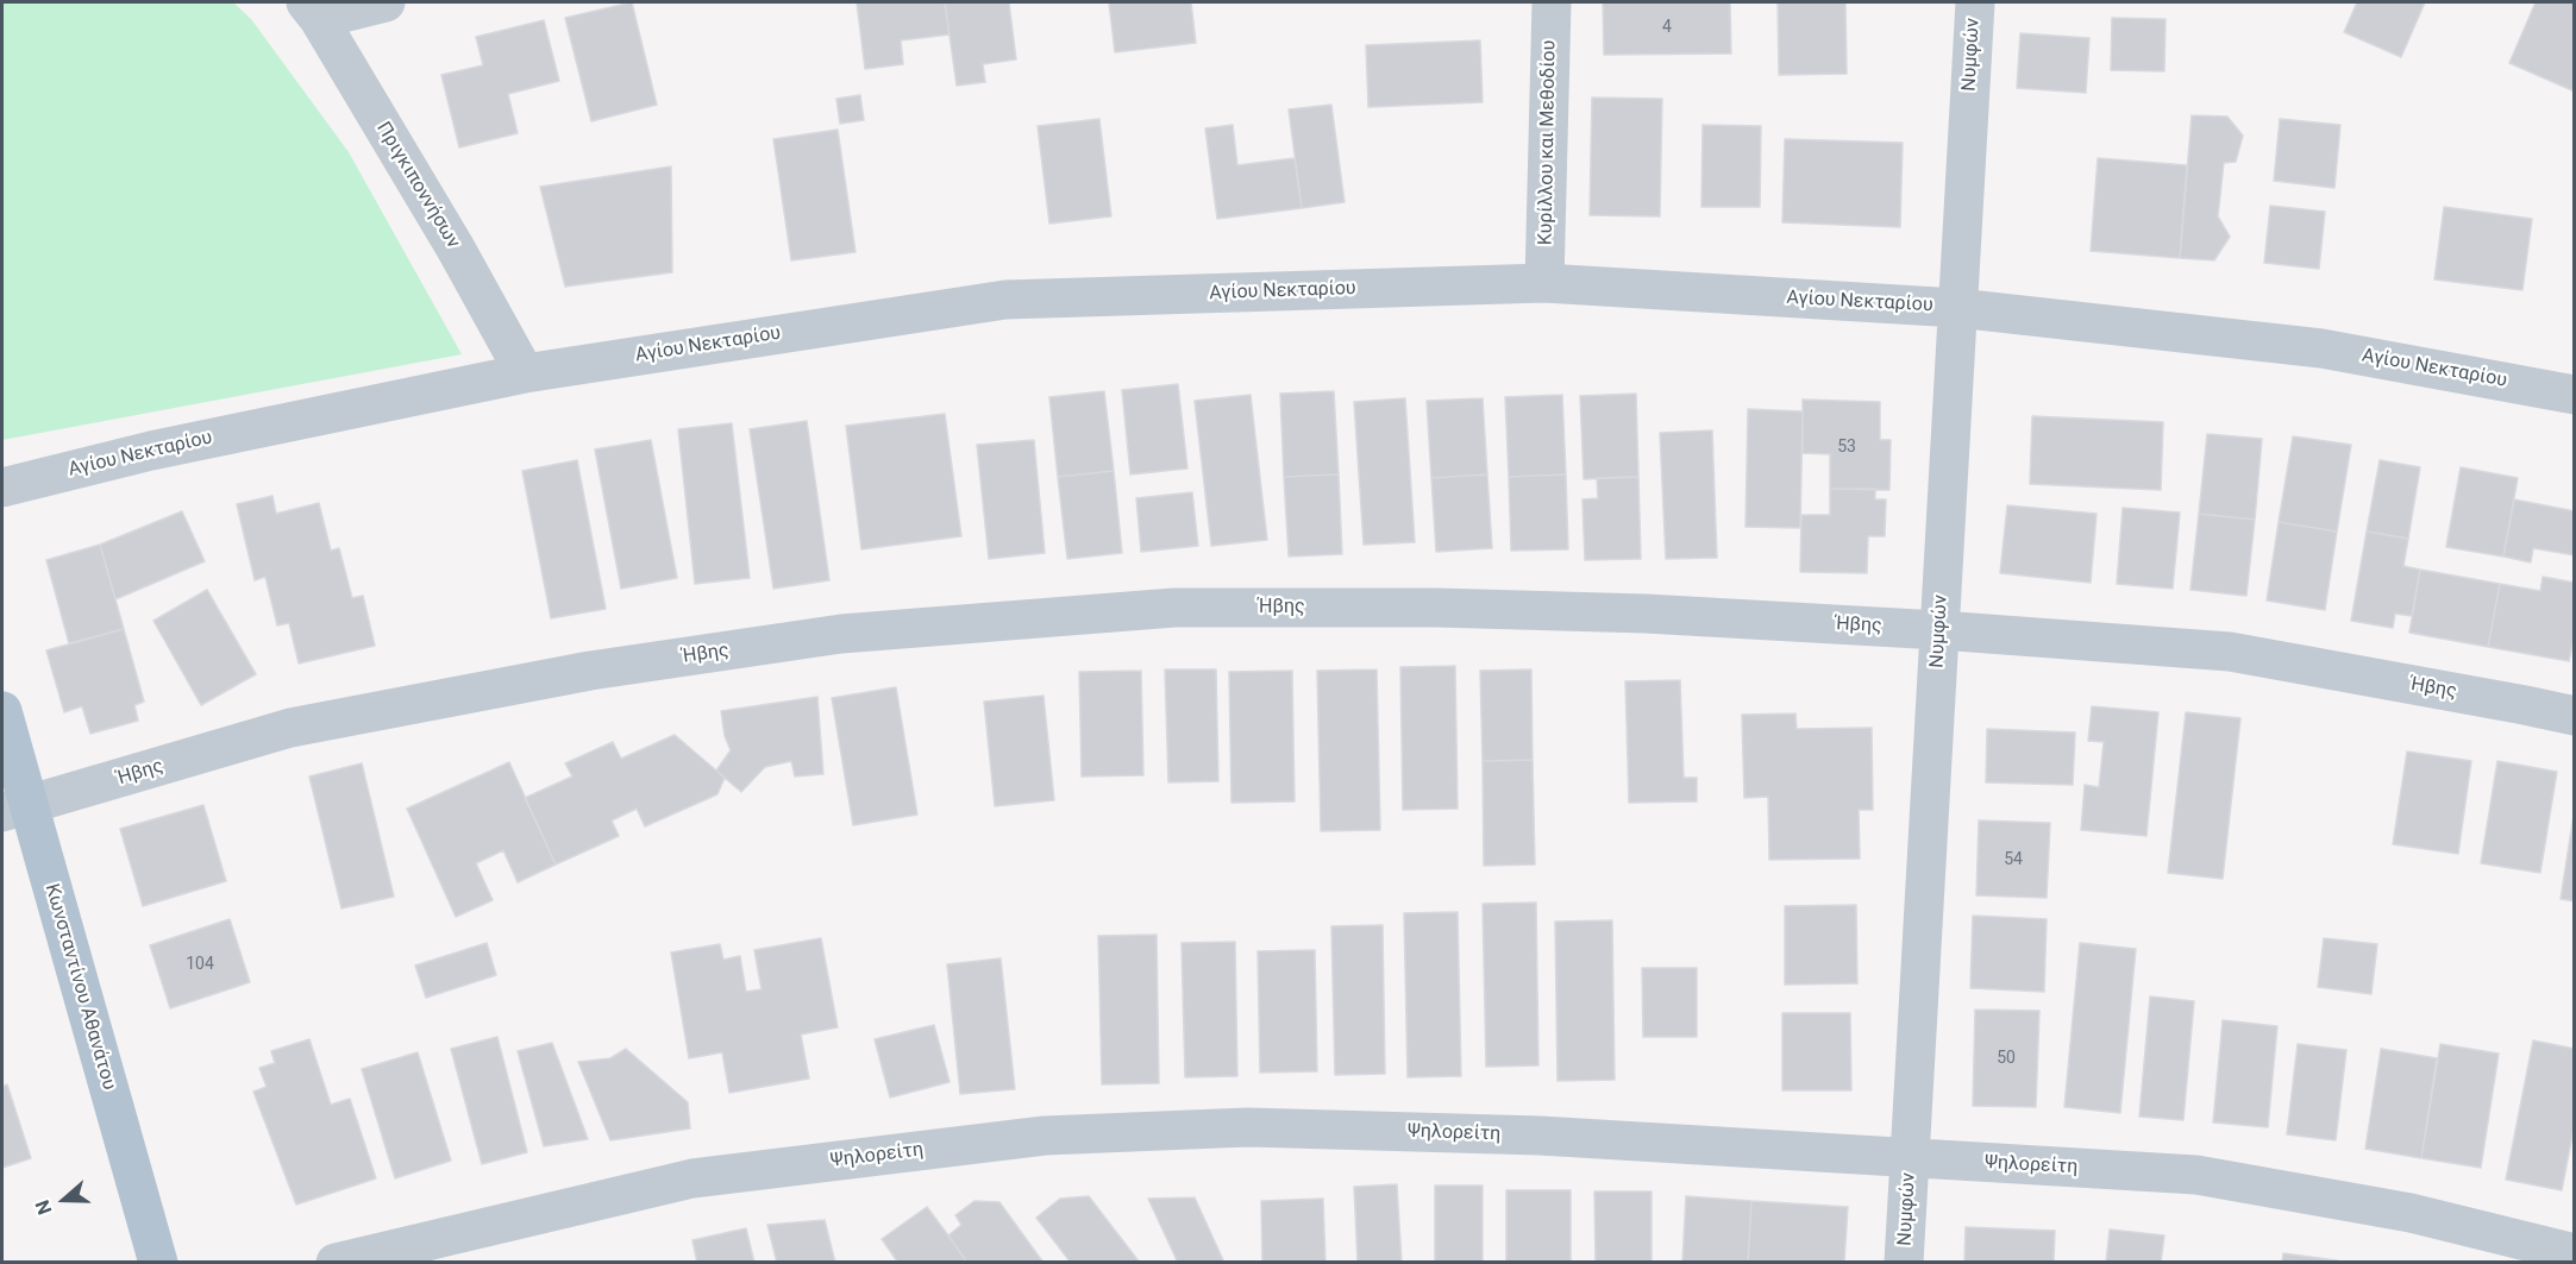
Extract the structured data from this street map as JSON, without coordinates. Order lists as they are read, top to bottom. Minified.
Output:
{"streets":{"main road":["Κωνσταντίνου Αθανάτου"],"street":["Νυμφών","Κυρίλλου και Μεθοδίου","Πριγκιποννήσων","Αγίου Νεκταρίου","Ήβης","Ψηλορείτη"]},"crossings":[["Νυμφών","Αγίου Νεκταρίου"],["Νυμφών","Ήβης"],["Νυμφών","Ψηλορείτη"],["Κυρίλλου και Μεθοδίου","Αγίου Νεκταρίου"],["Πριγκιποννήσων","Αγίου Νεκταρίου"],["Ήβης","Κωνσταντίνου Αθανάτου"]],"house_numbers":["4","53","54","104","50"],"north":"left"}
